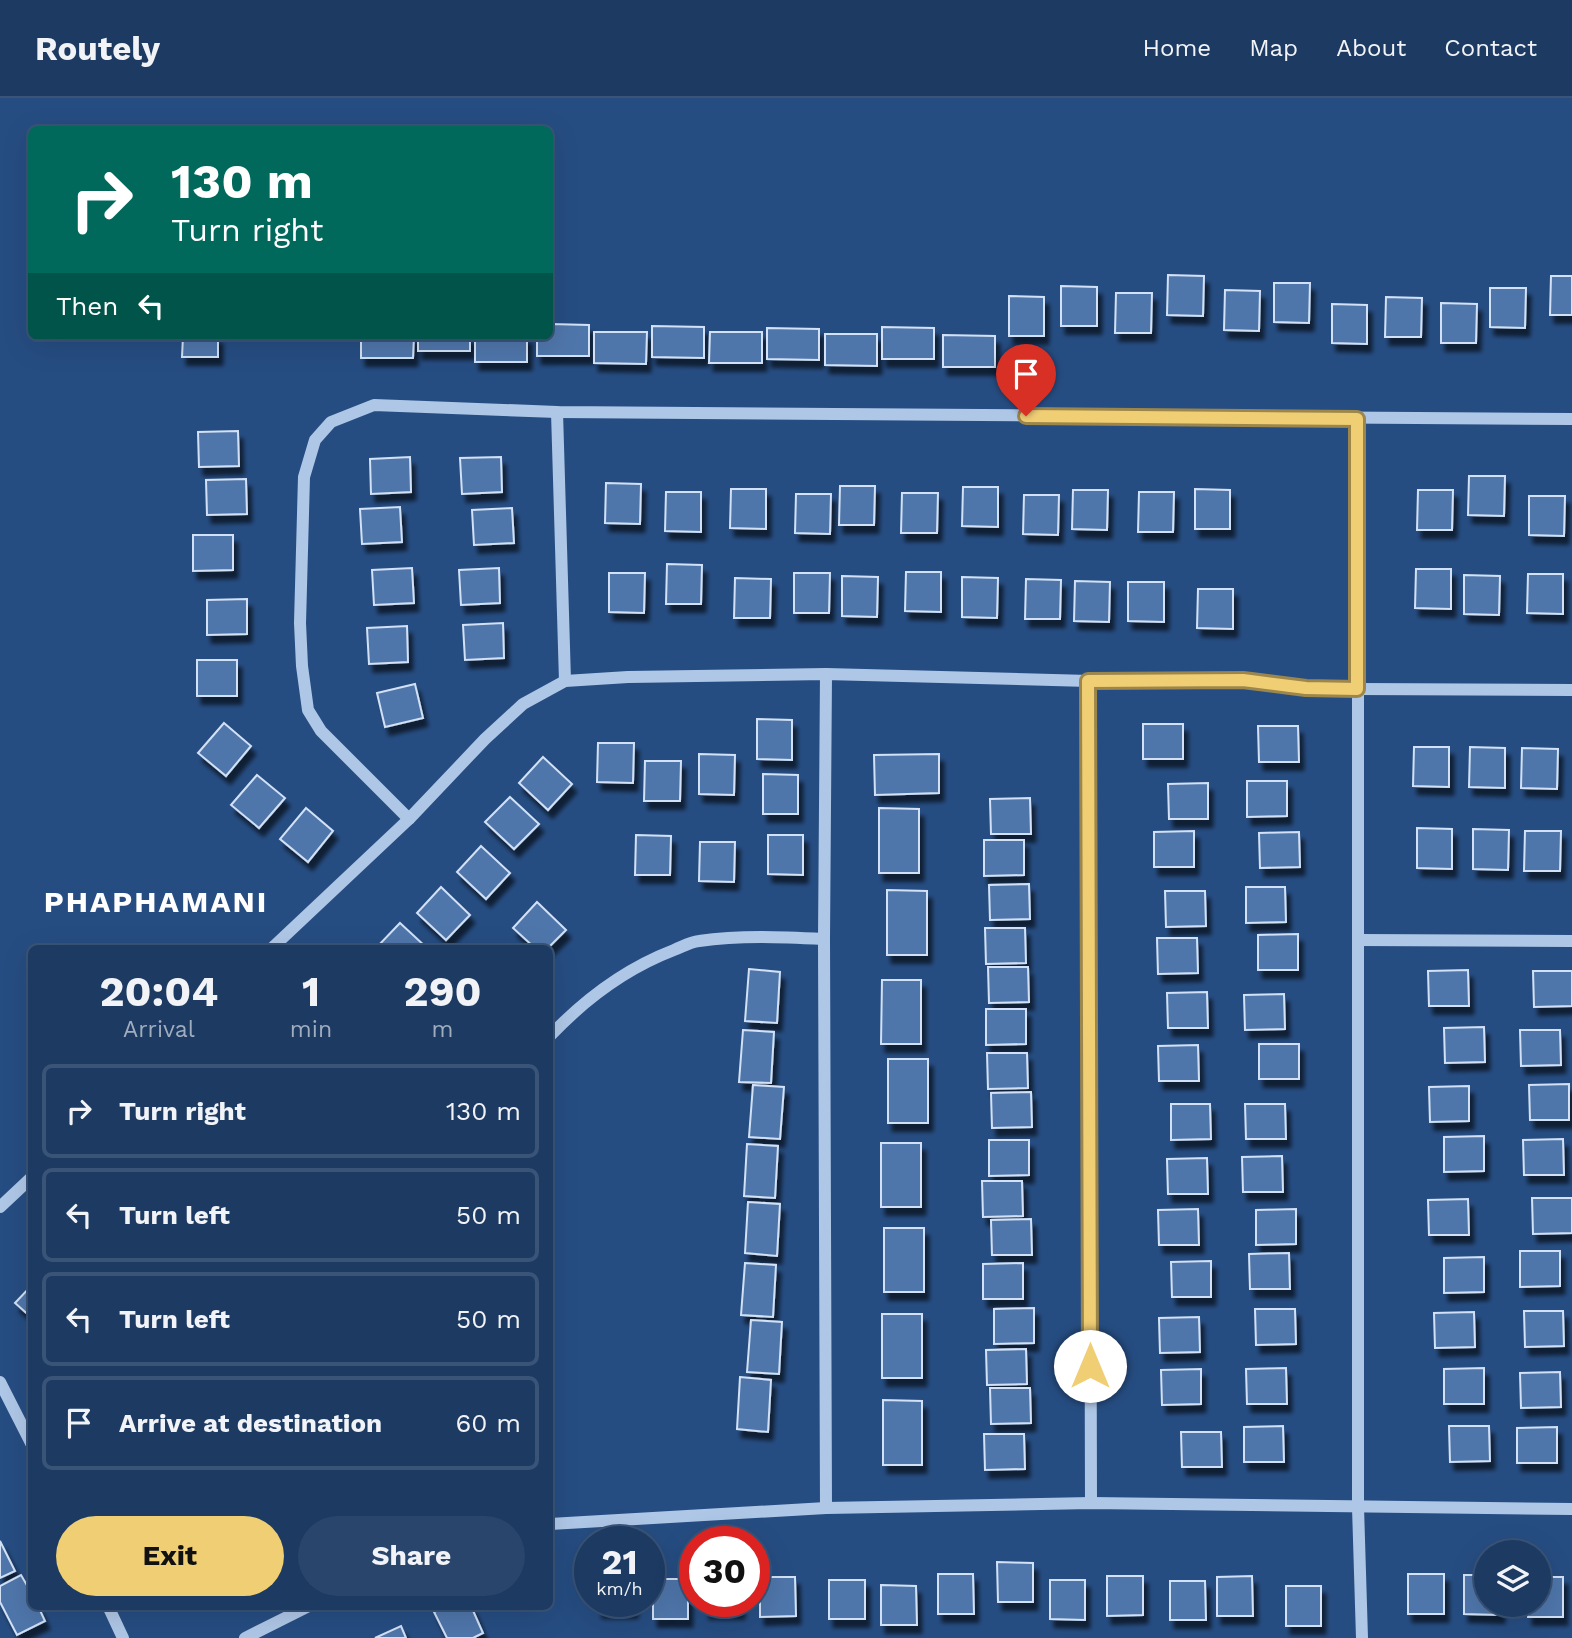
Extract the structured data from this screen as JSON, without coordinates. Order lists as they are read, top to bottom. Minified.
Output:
{"districts":["PHAPHAMANI"],"page":{"header":"Routely","nav":["Home","Map","About","Contact"],"turn":["130 m","Turn right"],"then":"Then","eta":["20:04","Arrival","1","min","290","m"],"list":[{"name":"Turn right","value":"130 m"},{"name":"Turn left","value":"50 m"},{"name":"Turn left","value":"50 m"},{"name":"Arrive at destination","value":"60 m"}],"buttons":["Exit","Share"],"speed":"21 km/h","limit":"30"}}
